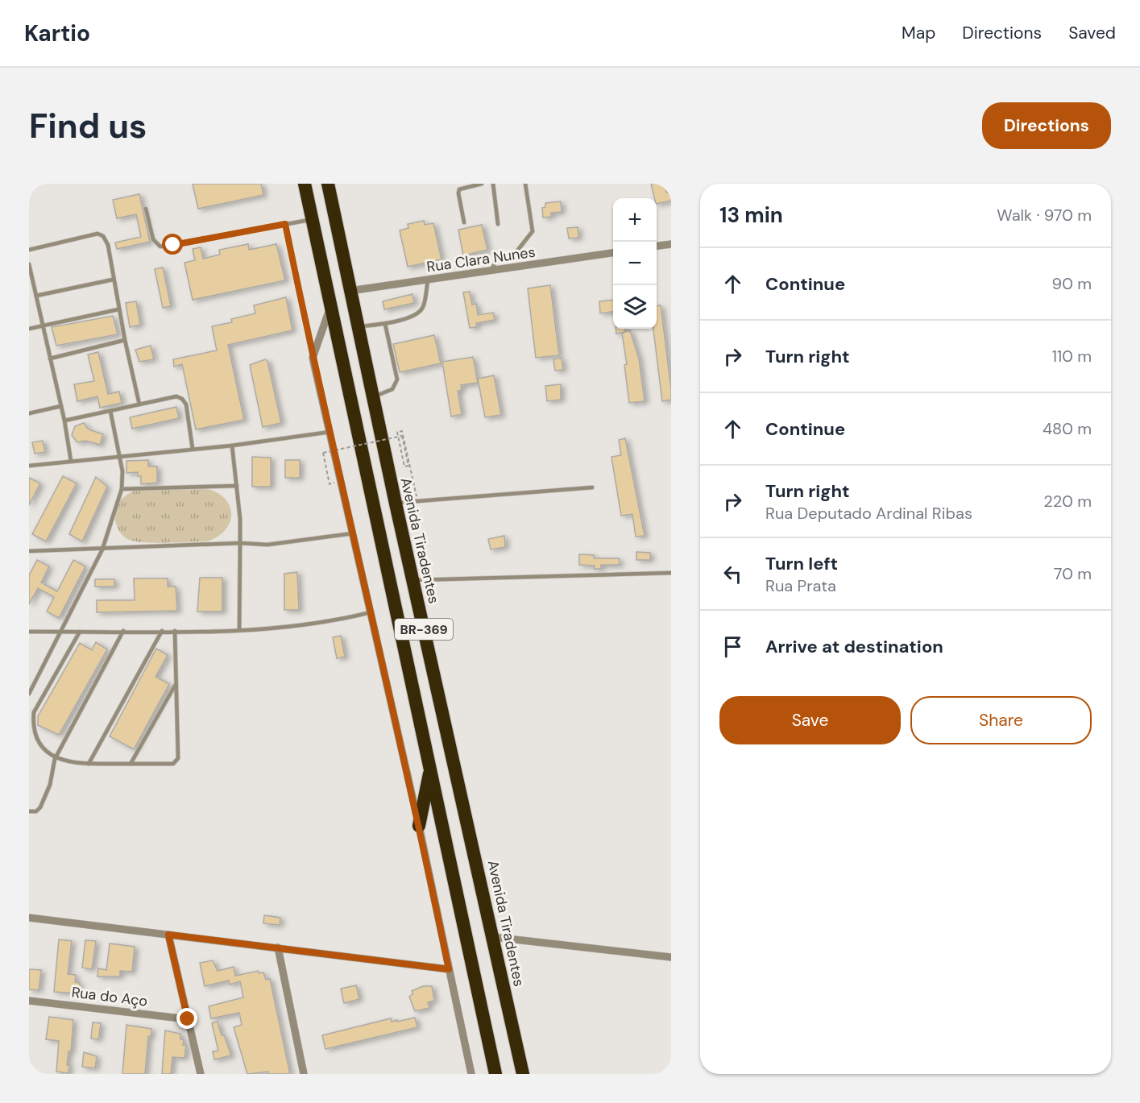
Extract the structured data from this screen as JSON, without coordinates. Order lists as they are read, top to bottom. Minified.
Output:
{"streets":{"highway":["Avenida Tiradentes","BR-369"],"street":["Rua Clara Nunes","Rua do Aço"]},"crossings":[["Rua Clara Nunes","Avenida Tiradentes"]],"page":{"header":"Kartio","nav":["Map","Directions","Saved"],"buttons":["Directions",["Save","Share"]],"title":"Find us","heading":["13 min","Walk · 970 m"],"map_buttons":["+","−"],"list":[["Continue","90 m"],["Turn right","110 m"],["Continue","480 m"],["Turn right","Rua Deputado Ardinal Ribas","220 m"],["Turn left","Rua Prata","70 m"],"Arrive at destination"]}}
